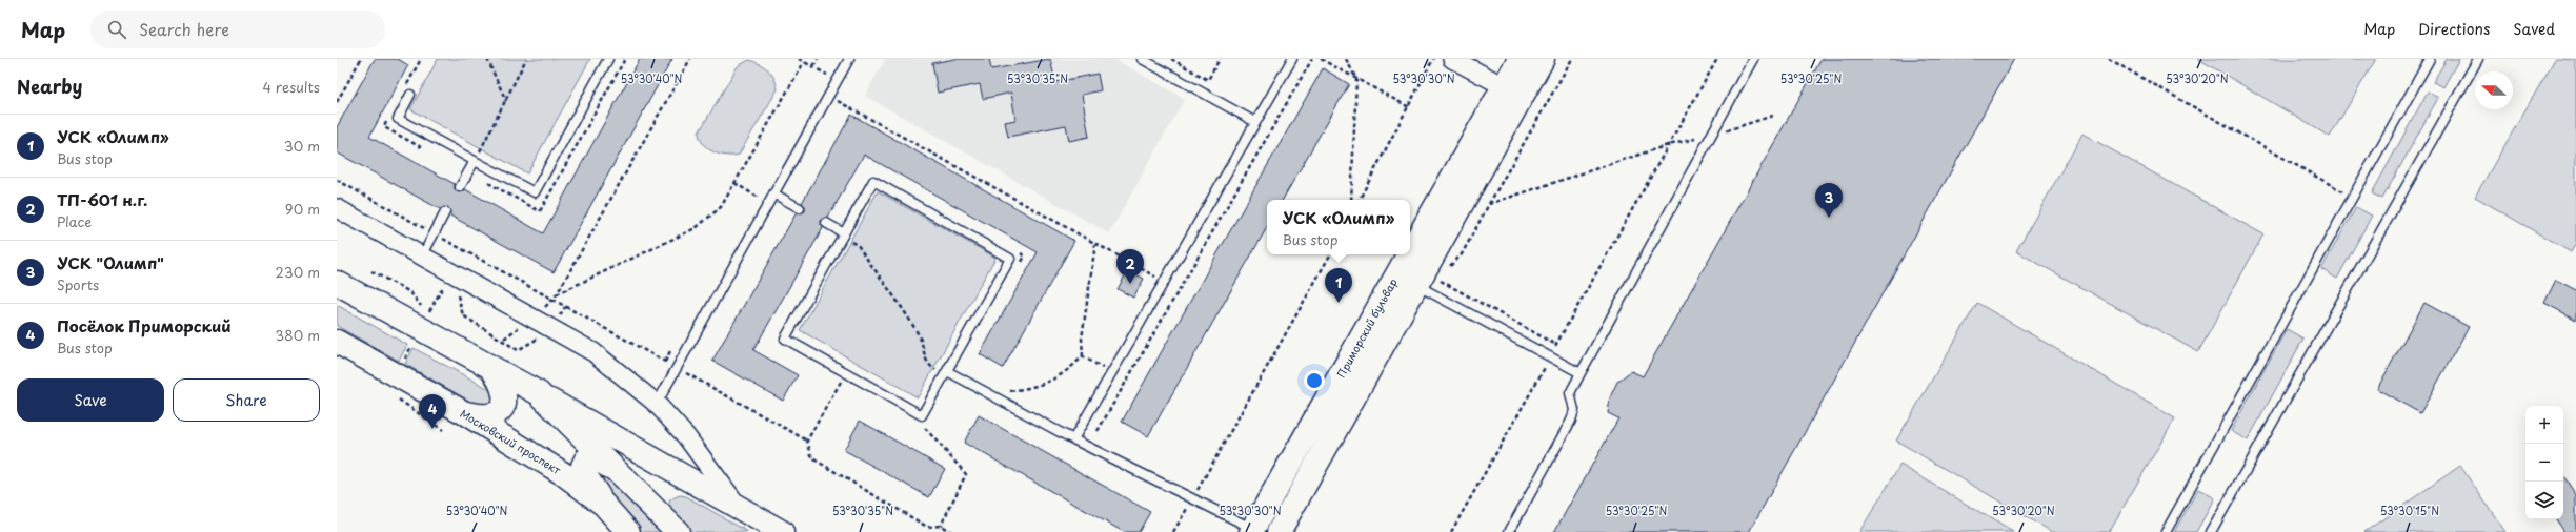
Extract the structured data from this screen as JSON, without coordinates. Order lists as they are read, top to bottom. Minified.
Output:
{"streets":{"main road":["Приморский бульвар","Московский проспект"]},"north":"left","page":{"header":"Map","search":"Search here","nav":["Map","Directions","Saved"],"heading":["Nearby","4 results"],"list":[{"mark":"1","name":"УСК «Олимп»","note":"Bus stop","value":"30 m"},{"mark":"2","name":"ТП-601 н.г.","note":"Place","value":"90 m"},{"mark":"3","name":"УСК \"Олимп\"","note":"Sports","value":"230 m"},{"mark":"4","name":"Посёлок Приморский","note":"Bus stop","value":"380 m"}],"pins":["3","2","1","4"],"popup":["УСК «Олимп»","Bus stop"],"buttons":["Save","Share"],"map_buttons":["+","−"]},"coordinates":["53°30'40\"N","53°30'35\"N","53°30'30\"N","53°30'25\"N","53°30'20\"N","53°30'15\"N"]}
